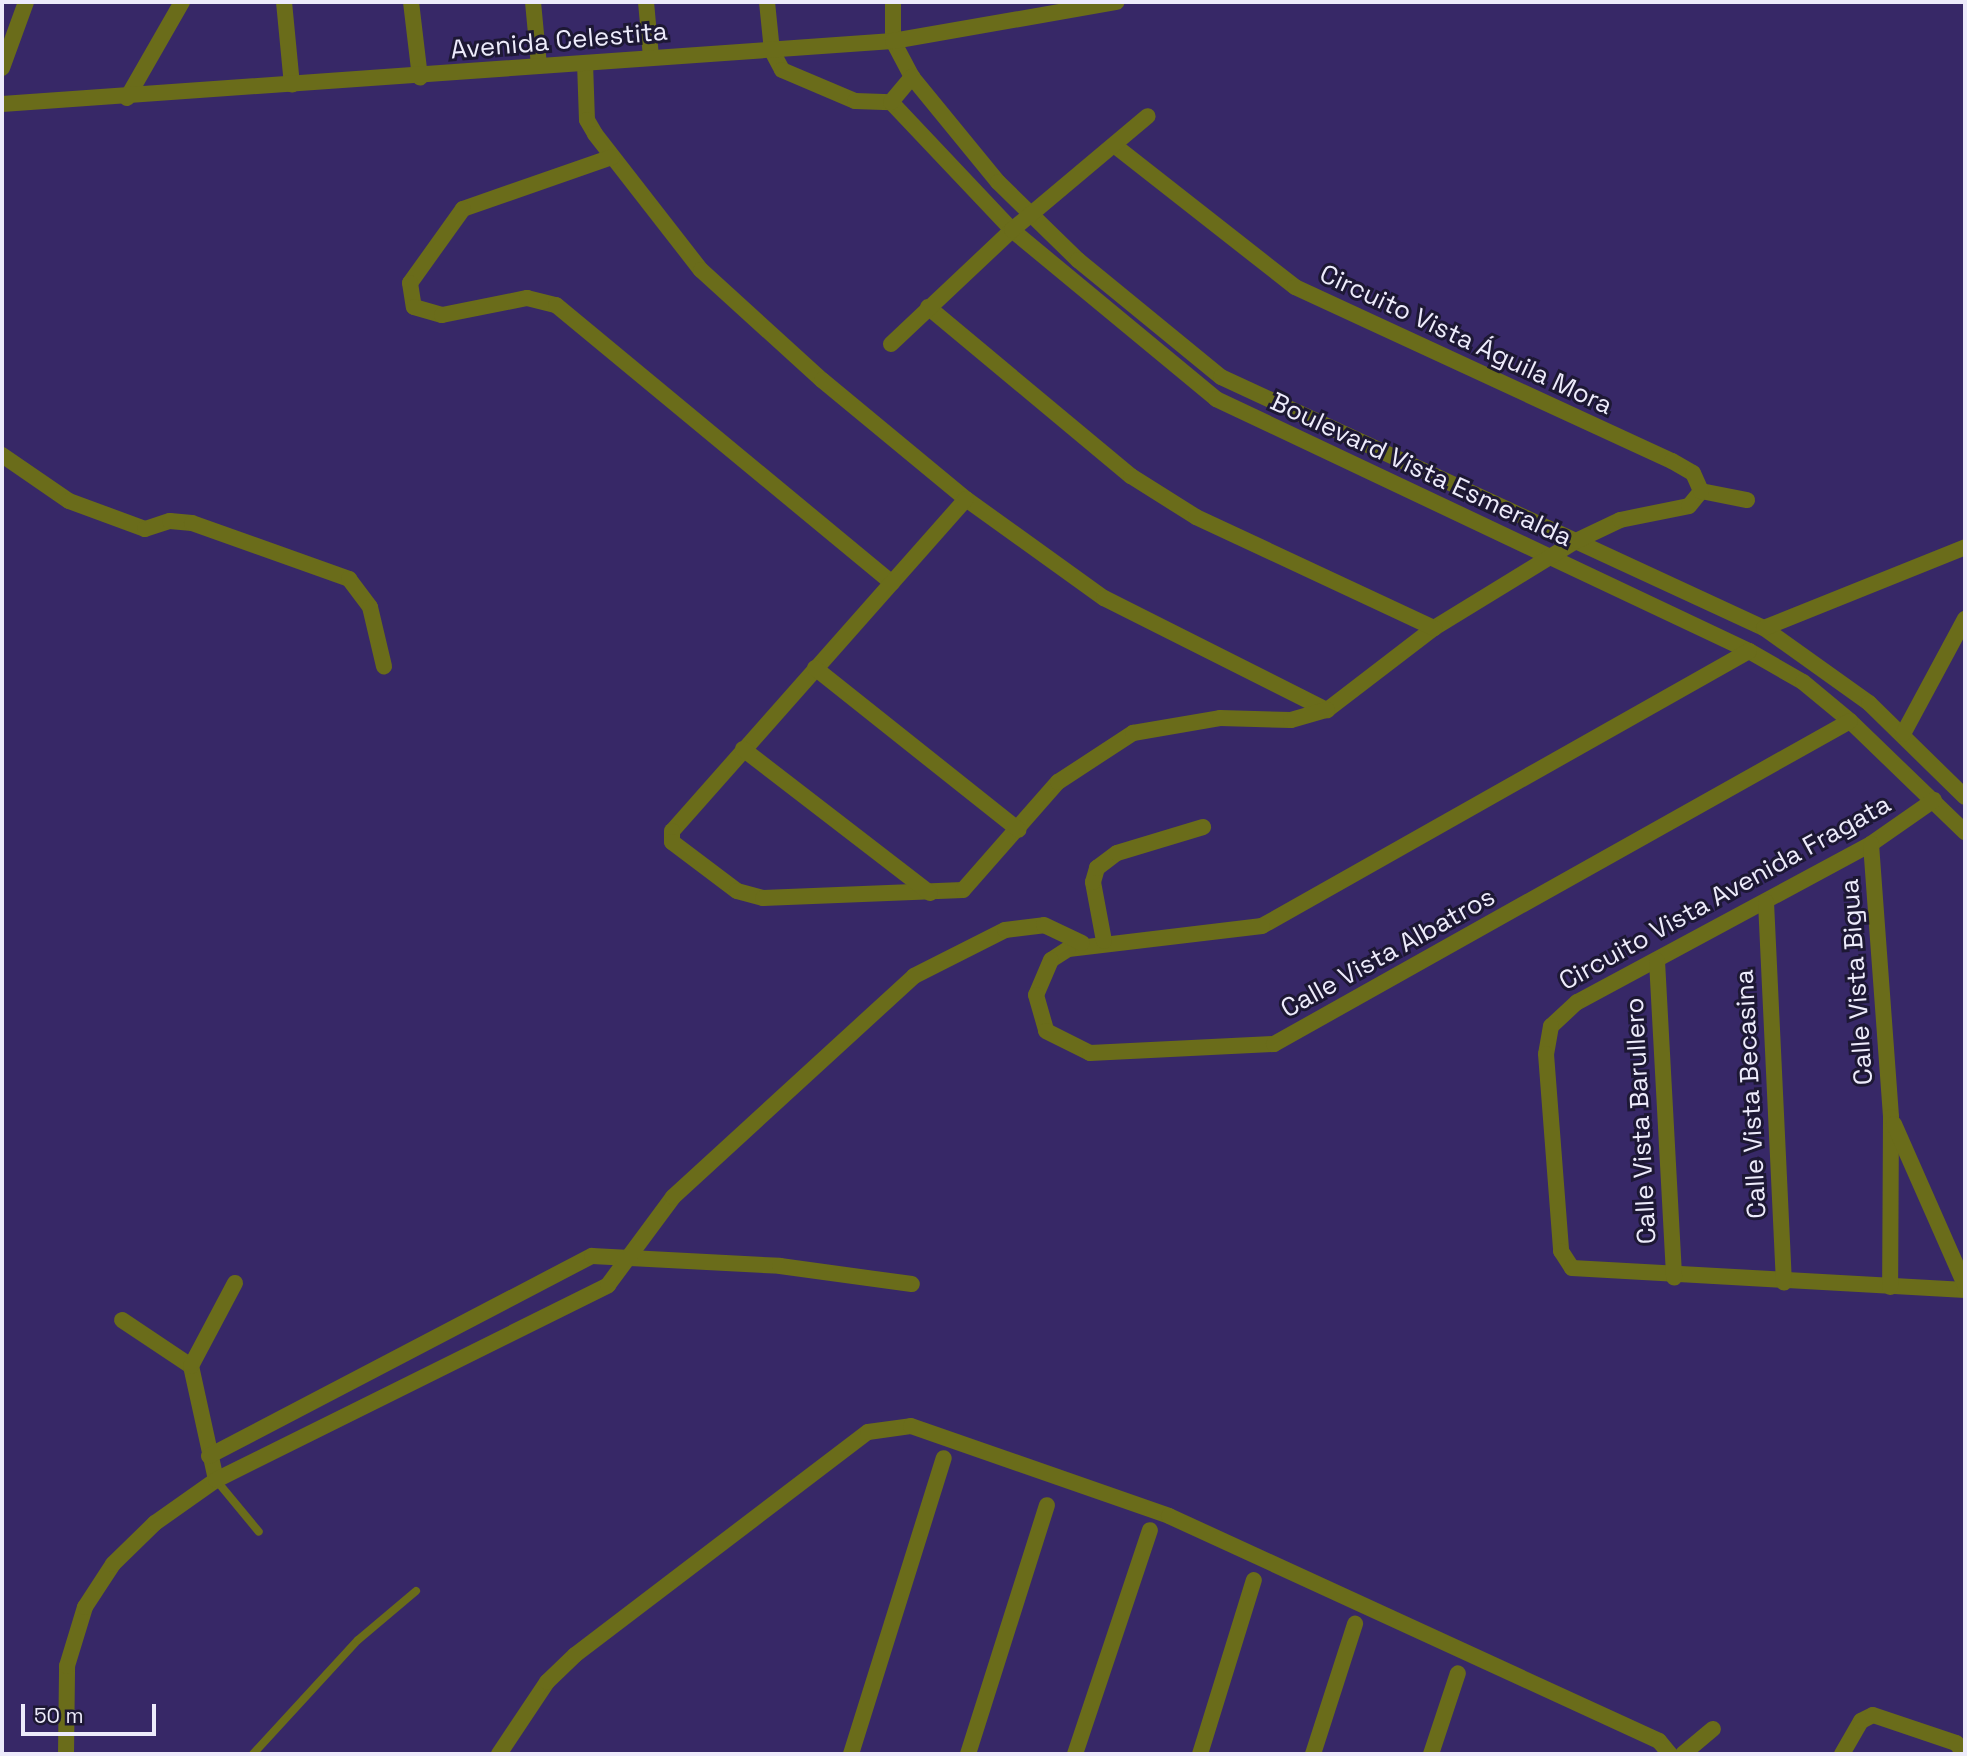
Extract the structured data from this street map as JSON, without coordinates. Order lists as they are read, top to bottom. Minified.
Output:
{"streets":{"street":["Avenida Celestita","Circuito Vista Águila Mora","Boulevard Vista Esmeralda","Circuito Vista Avenida Fragata","Calle Vista Albatros","Calle Vista Bigua","Calle Vista Becasina","Calle Vista Barullero"]},"crossings":[["Avenida Celestita","Boulevard Vista Esmeralda"],["Boulevard Vista Esmeralda","Circuito Vista Avenida Fragata"],["Boulevard Vista Esmeralda","Calle Vista Albatros"],["Circuito Vista Avenida Fragata","Calle Vista Bigua"],["Circuito Vista Avenida Fragata","Calle Vista Becasina"],["Circuito Vista Avenida Fragata","Calle Vista Barullero"]],"scale_bar":"50 m"}
